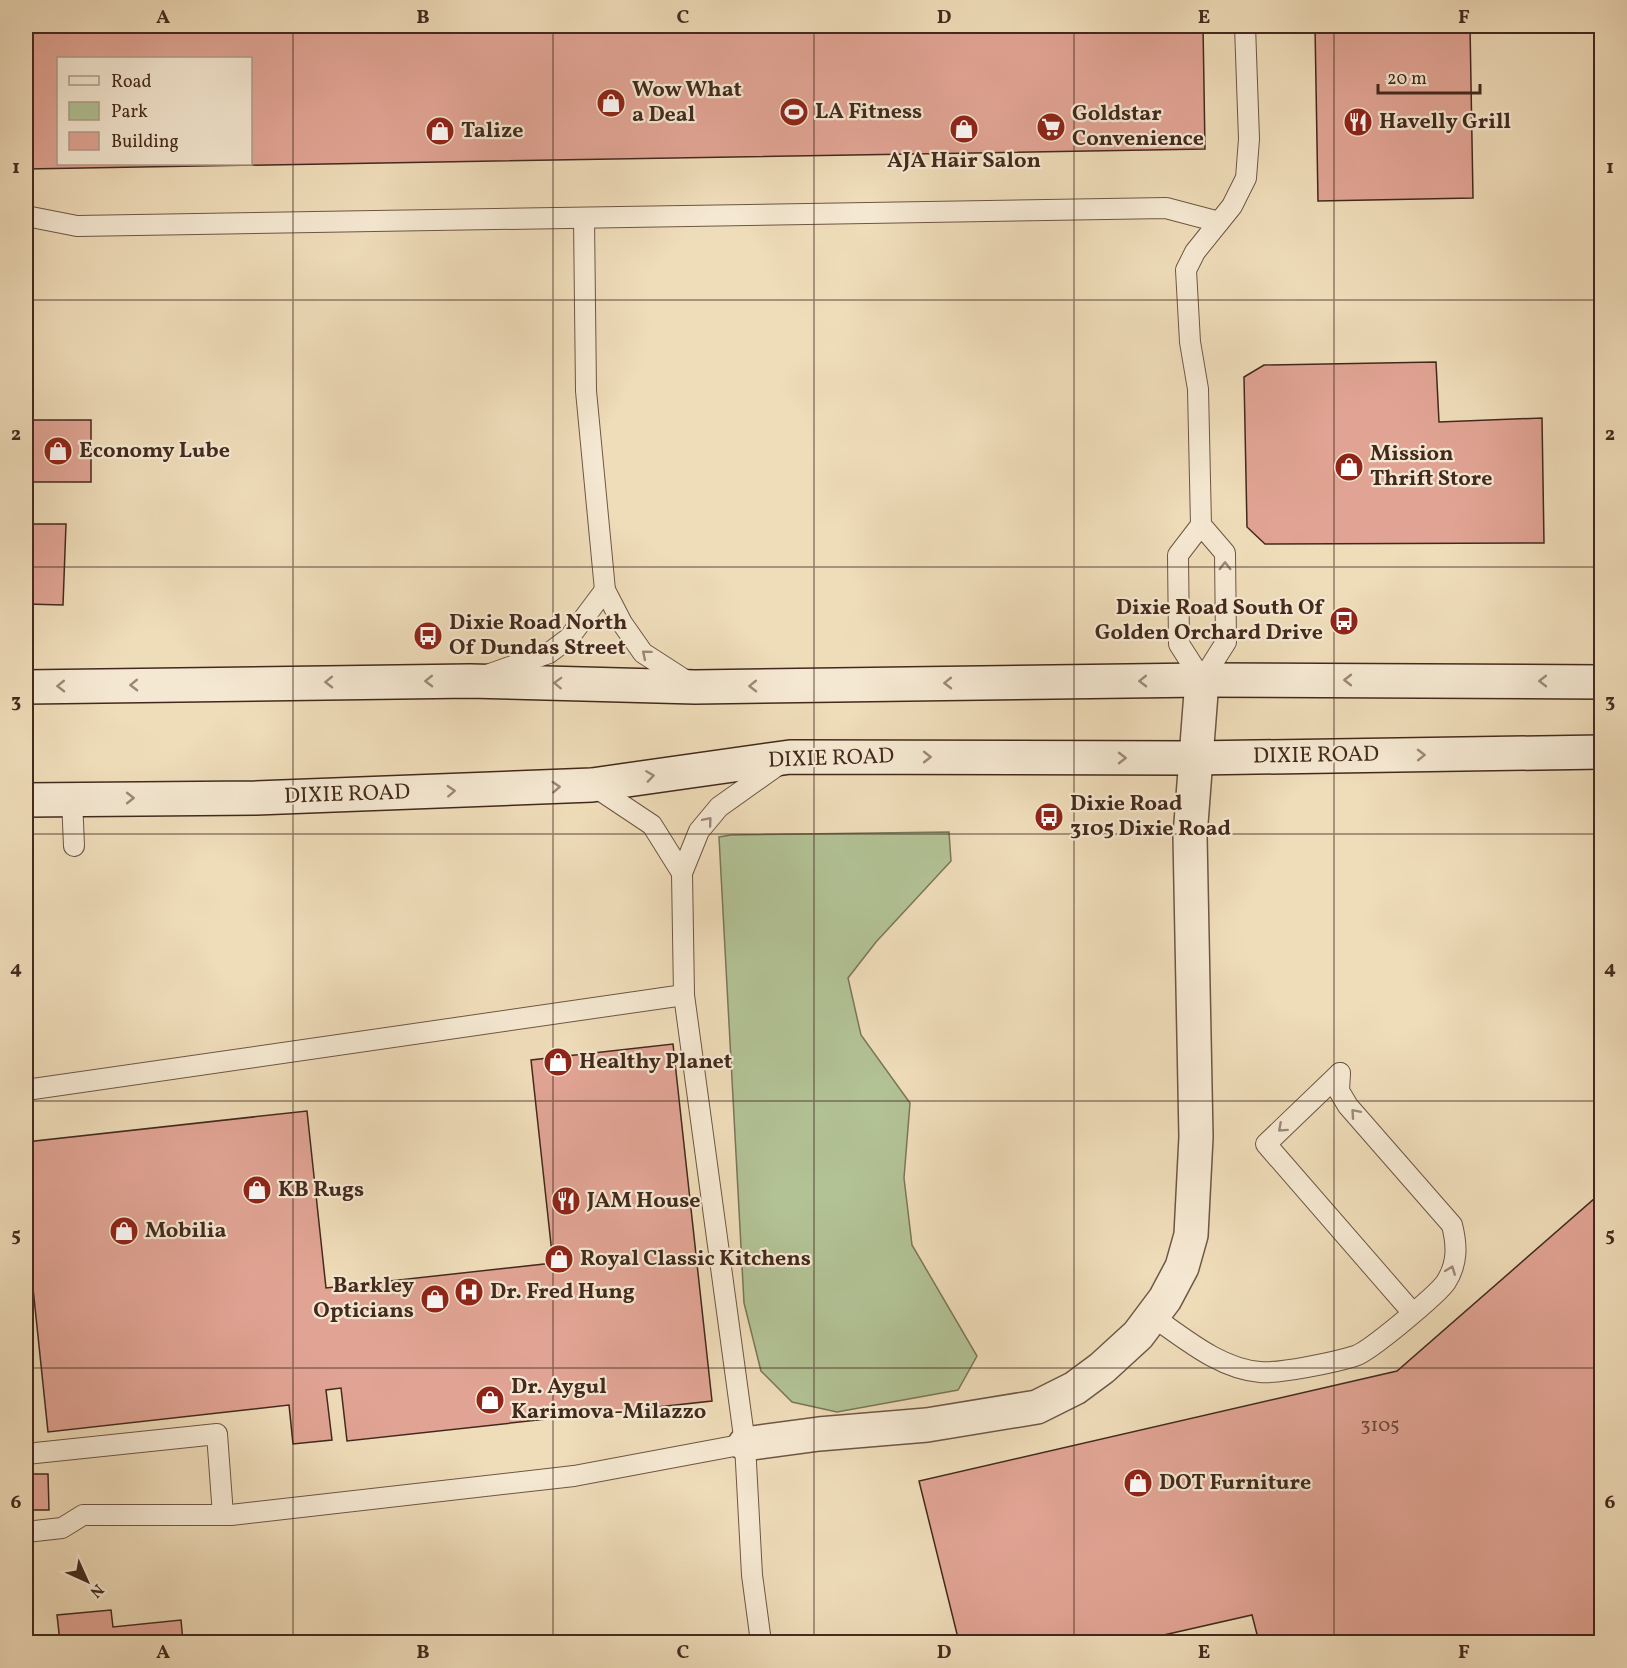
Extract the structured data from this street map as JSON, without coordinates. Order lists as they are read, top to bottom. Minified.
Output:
{"streets":{"main road":["DIXIE ROAD"]},"places":{"shop":["Wow What a Deal","AJA Hair Salon","Talize","Economy Lube","Mission Thrift Store","Healthy Planet","KB Rugs","Mobilia","Royal Classic Kitchens","Barkley Opticians","Dr. Aygul Karimova-Milazzo","DOT Furniture"],"sports":["LA Fitness"],"restaurant":["Havelly Grill","JAM House"],"supermarket":["Goldstar Convenience"],"bus stop":["Dixie Road South Of Golden Orchard Drive","Dixie Road North Of Dundas Street","Dixie Road 3105 Dixie Road"],"hospital":["Dr. Fred Hung"]},"house_numbers":["3105"],"legend":["Road","Park","Building"],"scale_bar":"20 m","north":"bottom right","grid":{"columns":["A","B","C","D","E","F"],"rows":["1","2","3","4","5","6"]}}
